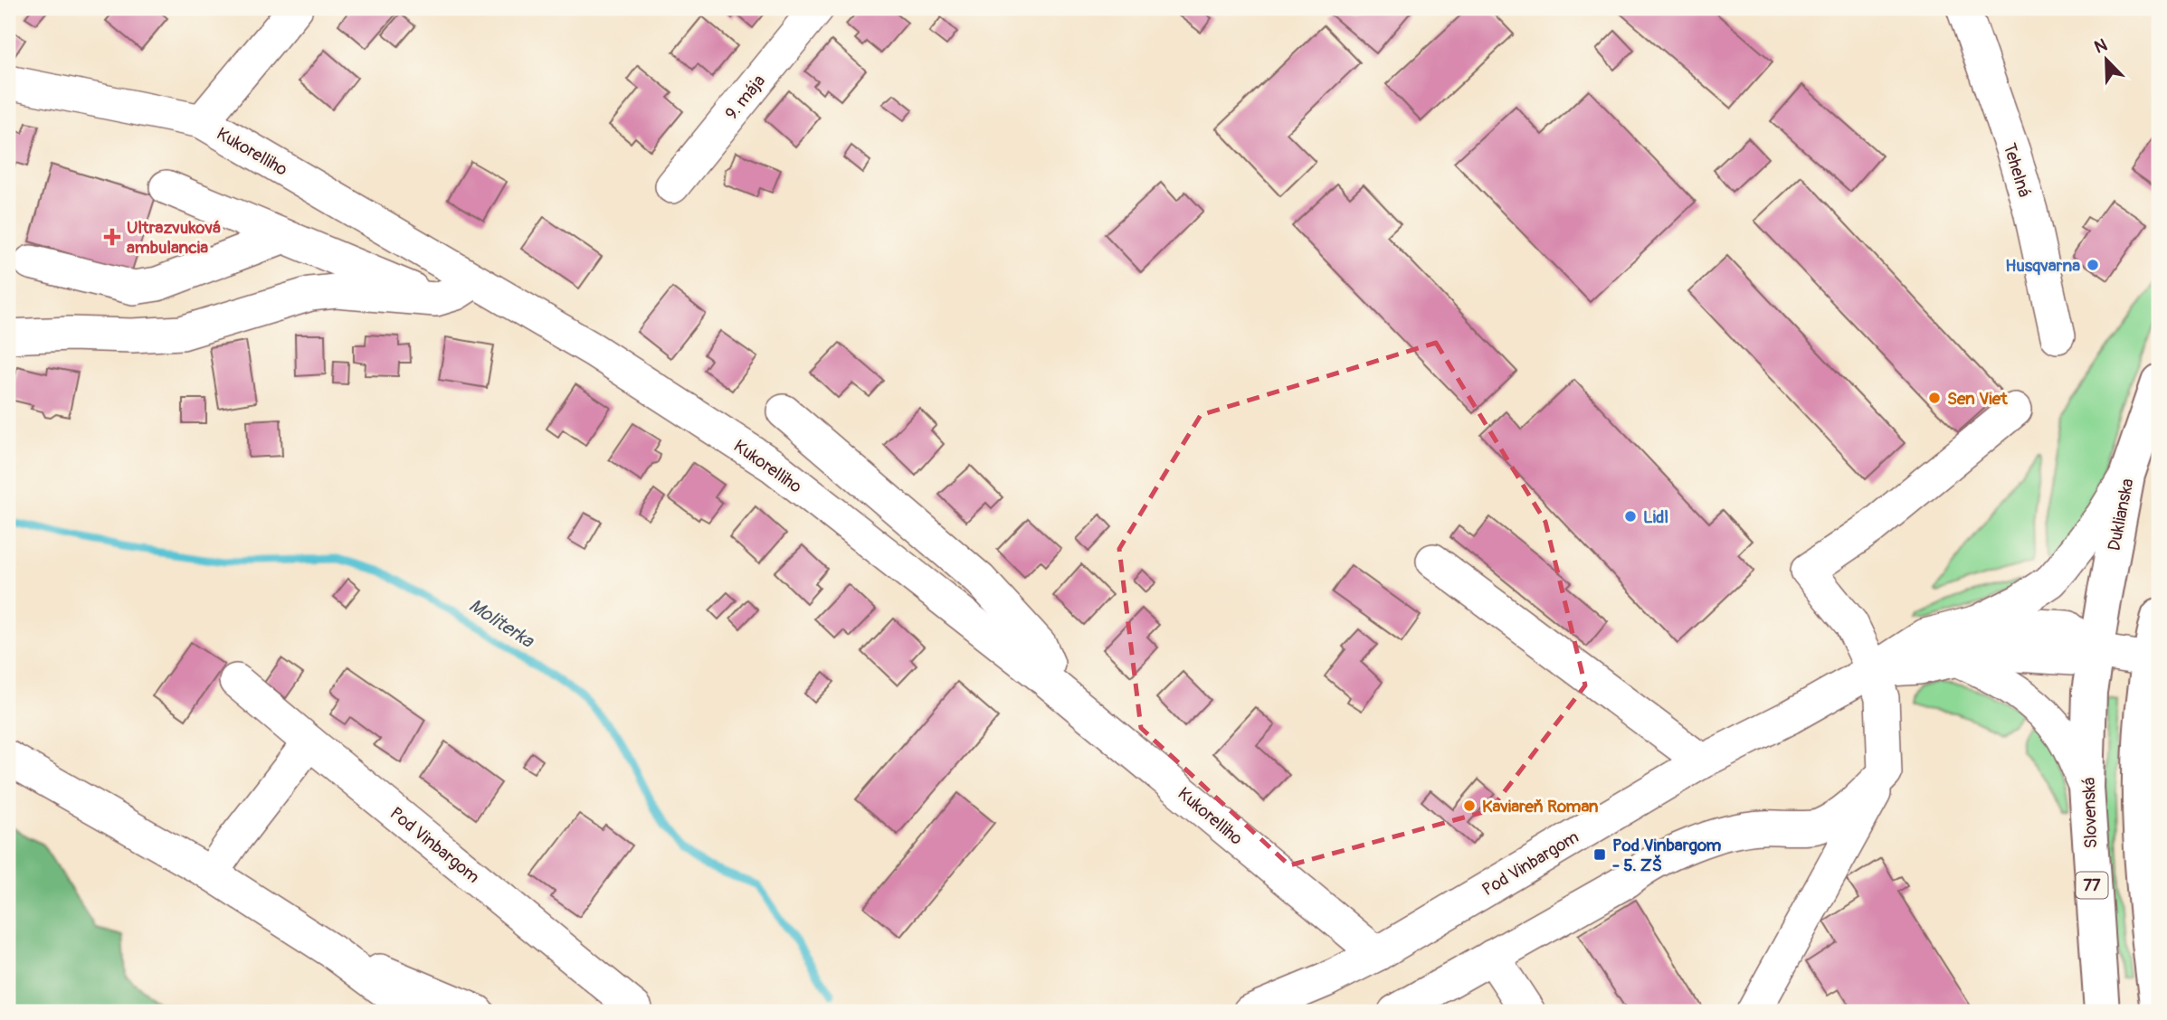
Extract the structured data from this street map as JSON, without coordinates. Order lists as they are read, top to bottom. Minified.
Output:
{"streets":{"main road":["Duklianska","Slovenská","77"],"street":["9. mája","Kukorelliho","Tehelná","Pod Vinbargom"]},"crossings":[["Kukorelliho","Pod Vinbargom"],["Duklianska","Slovenská"],["Duklianska","Pod Vinbargom"],["Slovenská","Pod Vinbargom"]],"water":["Moliterka"],"places":{"health":["Ultrazvuková ambulancia"],"other":["Husqvarna","Sen Viet","Lidl","Kaviareň Roman"],"transit":["Pod Vinbargom - 5. ZŠ"]},"north":"top left"}
